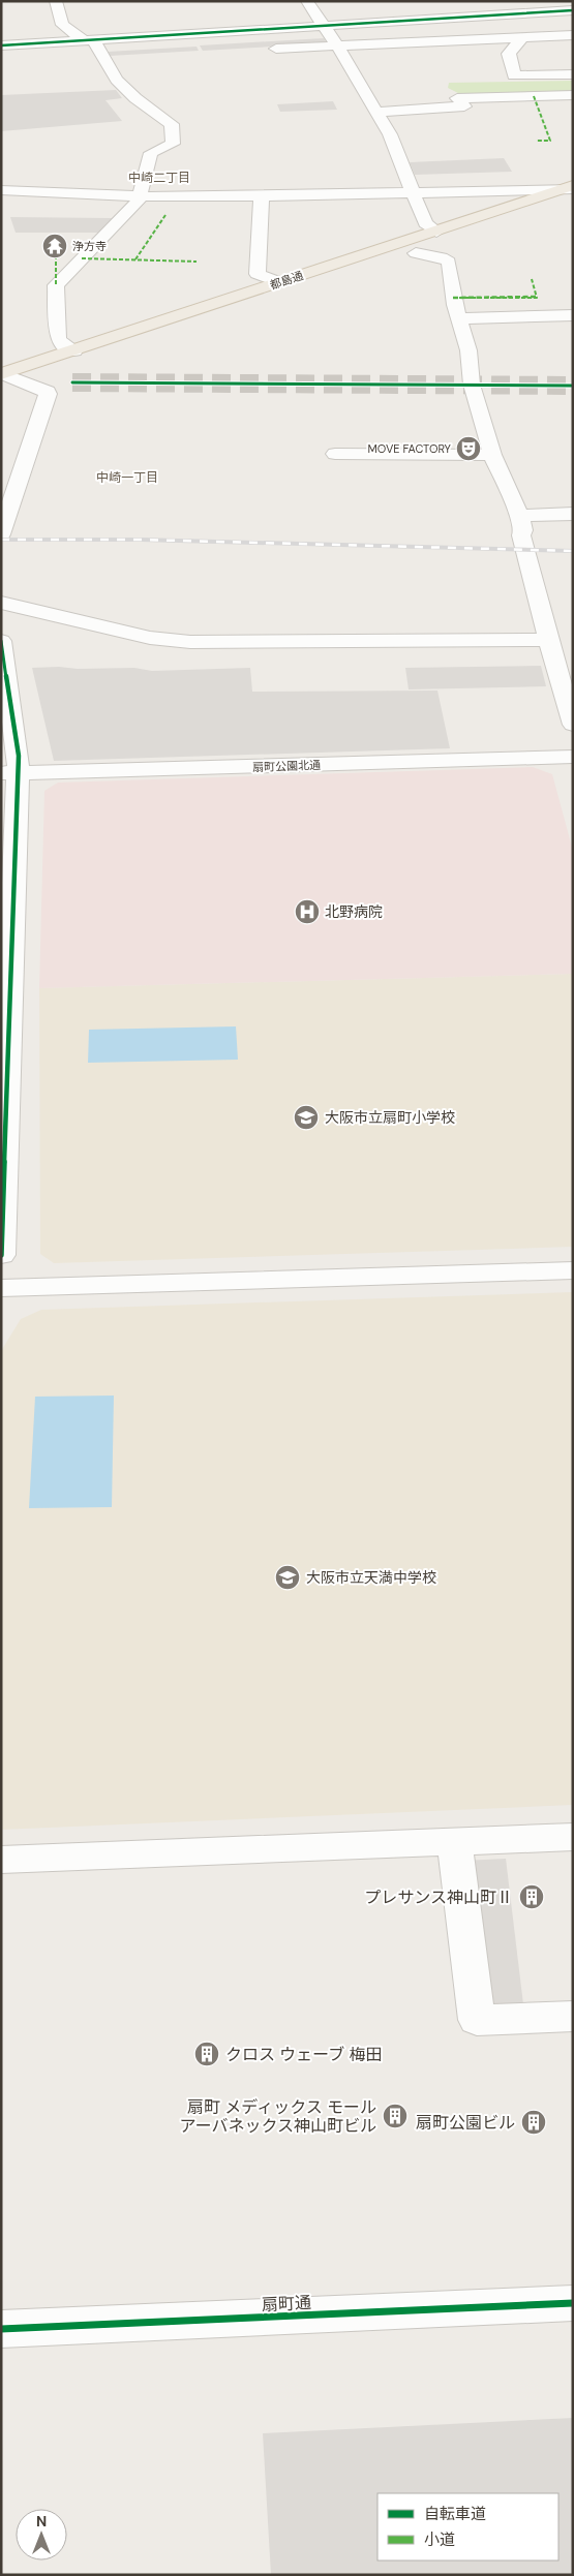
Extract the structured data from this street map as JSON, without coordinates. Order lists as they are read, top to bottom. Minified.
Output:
{"streets":{"main road":["都島通"],"street":["扇町公園北通","扇町通"]},"districts":["中崎二丁目","中崎一丁目"],"places":{"temple":["浄方寺"],"theatre":["MOVE FACTORY"],"hospital":["北野病院"],"school or university":["大阪市立扇町小学校","大阪市立天満中学校"],"building":["プレサンス神山町Ⅱ","クロス ウェーブ 梅田","扇町 メディックス モール アーバネックス神山町ビル","扇町公園ビル"]},"legend":["自転車道","小道"],"north":"top"}
